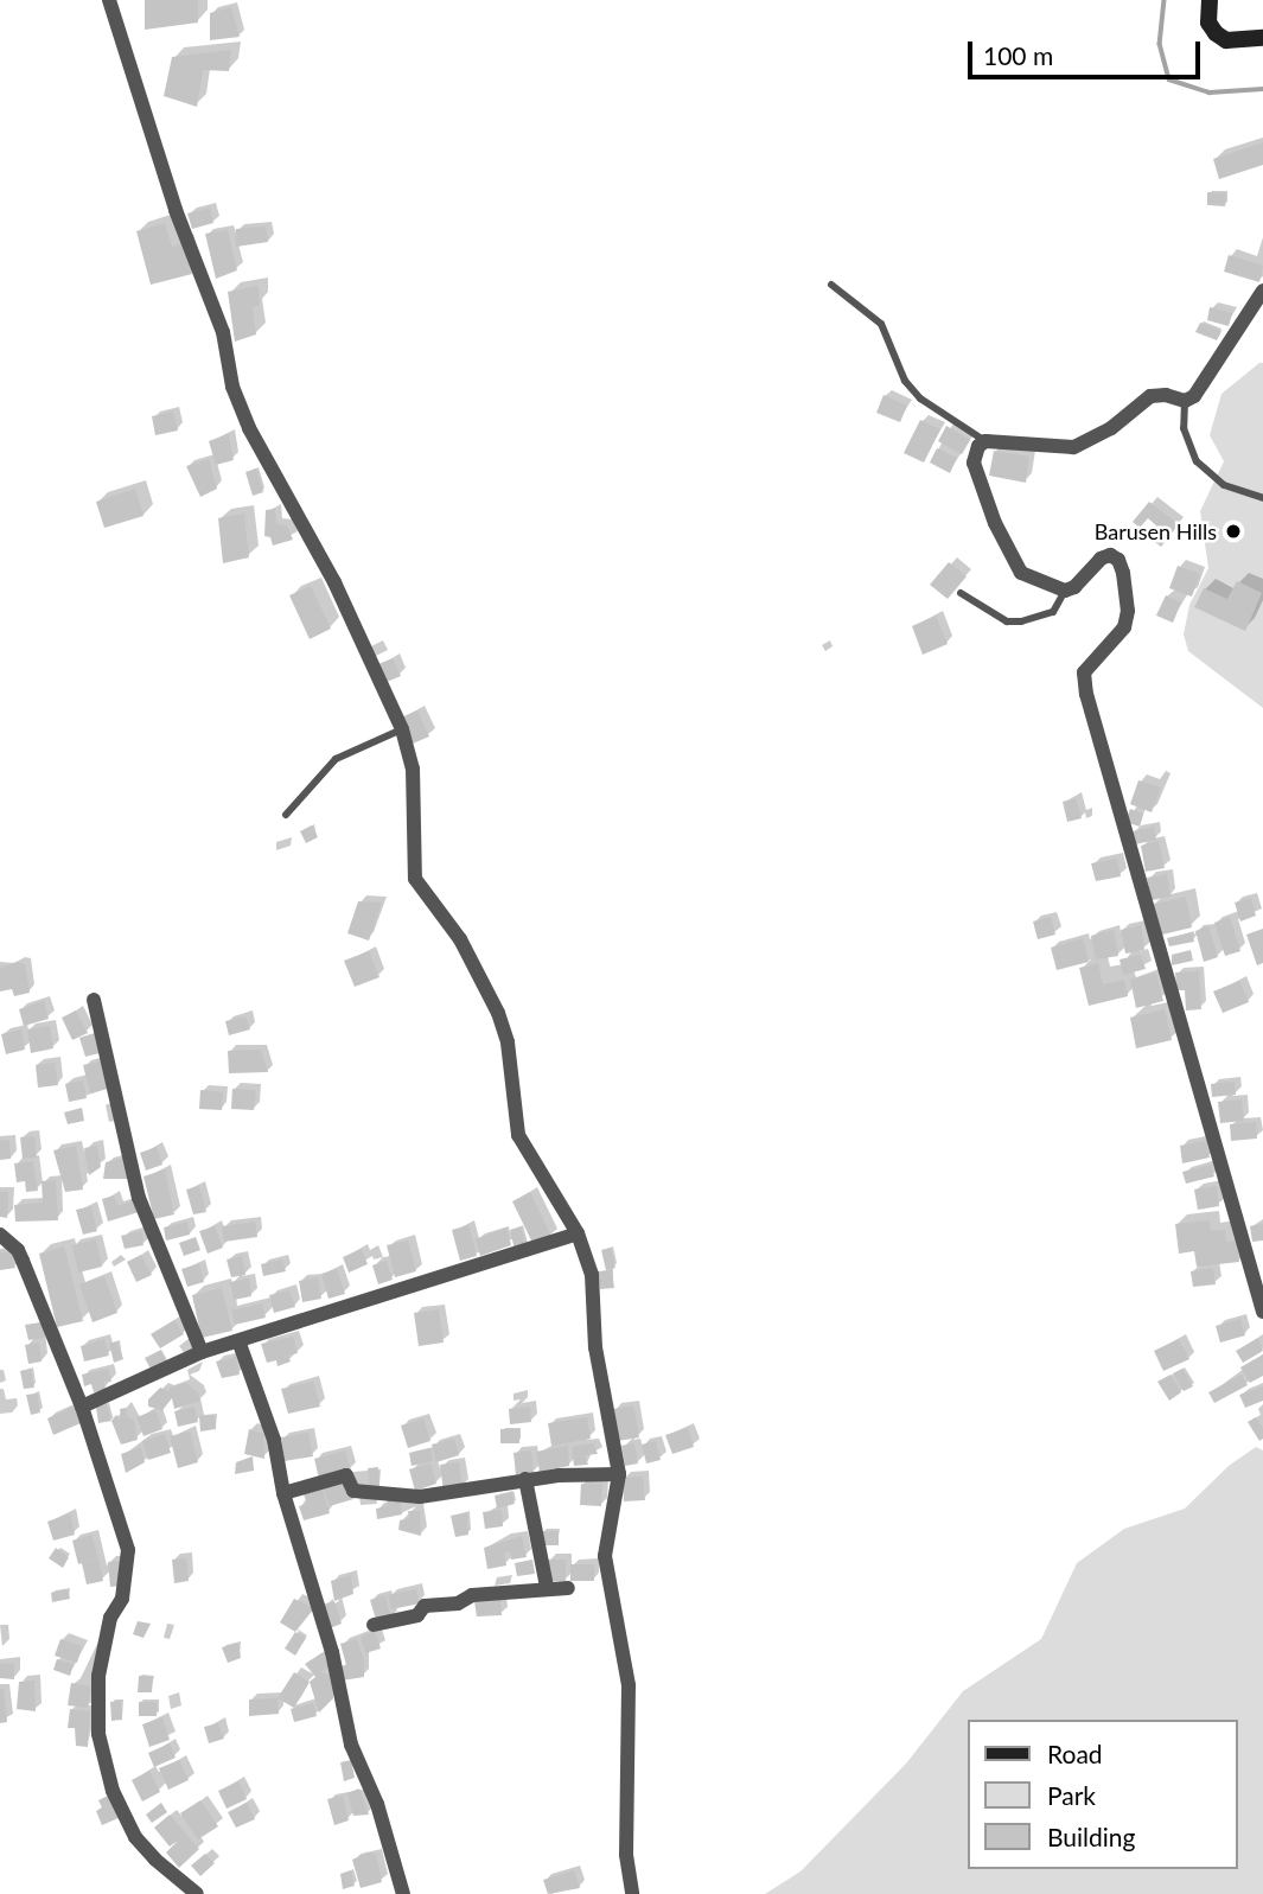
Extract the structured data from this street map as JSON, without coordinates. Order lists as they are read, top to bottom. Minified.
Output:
{"places":["Barusen Hills"],"legend":["Road","Park","Building"],"scale_bar":"100 m"}
